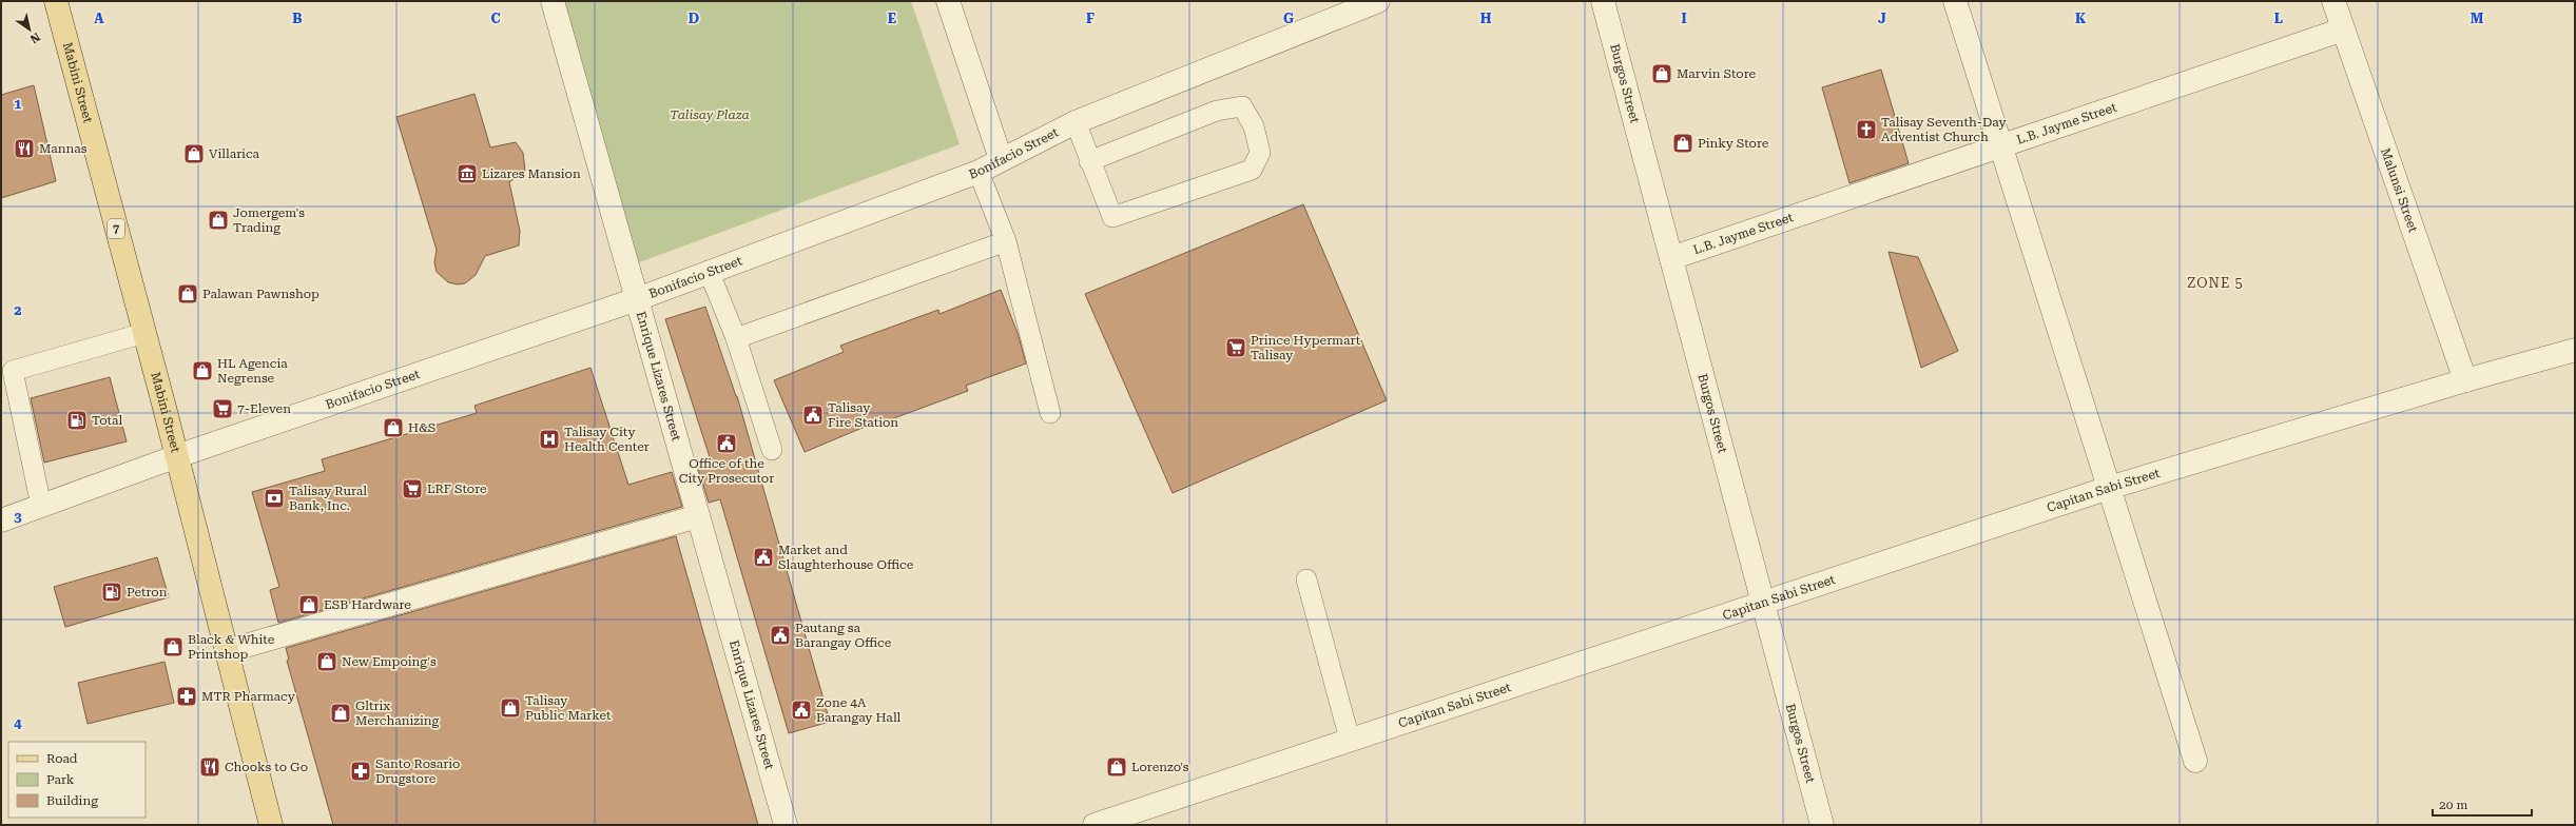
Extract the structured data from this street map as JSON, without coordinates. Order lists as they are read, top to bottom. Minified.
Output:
{"streets":{"main road":["Mabini Street","7"],"street":["Burgos Street","L.B. Jayme Street","Bonifacio Street","Malunsi Street","Enrique Lizares Street","Capitan Sabi Street"]},"crossings":[["Mabini Street","Bonifacio Street"],["Burgos Street","L.B. Jayme Street"],["Burgos Street","Capitan Sabi Street"],["L.B. Jayme Street","Malunsi Street"],["Bonifacio Street","Enrique Lizares Street"],["Malunsi Street","Capitan Sabi Street"]],"districts":["ZONE 5"],"parks":["Talisay Plaza"],"places":{"shop":["Marvin Store","Pinky Store","Villarica","Jomergem's Trading","Palawan Pawnshop","HL Agencia Negrense","H&S","ESB Hardware","Black & White Printshop","New Empoing's","Talisay Public Market","Gltrix Merchanizing","Lorenzo's"],"church":["Talisay Seventh-Day Adventist Church"],"restaurant":["Mannas","Chooks to Go"],"museum":["Lizares Mansion"],"supermarket":["Prince Hypermart Talisay","7-Eleven","LRF Store"],"public building":["Talisay Fire Station","Office of the City Prosecutor","Market and Slaughterhouse Office","Pautang sa Barangay Office","Zone 4A Barangay Hall"],"fuel station":["Total","Petron"],"hospital":["Talisay City Health Center"],"bank":["Talisay Rural Bank, Inc."],"pharmacy":["MTR Pharmacy","Santo Rosario Drugstore"]},"legend":["Road","Park","Building"],"scale_bar":"20 m","north":"bottom right","grid":{"columns":["A","B","C","D","E","F","G","H","I","J","K","L","M"],"rows":["1","2","3","4"]}}
